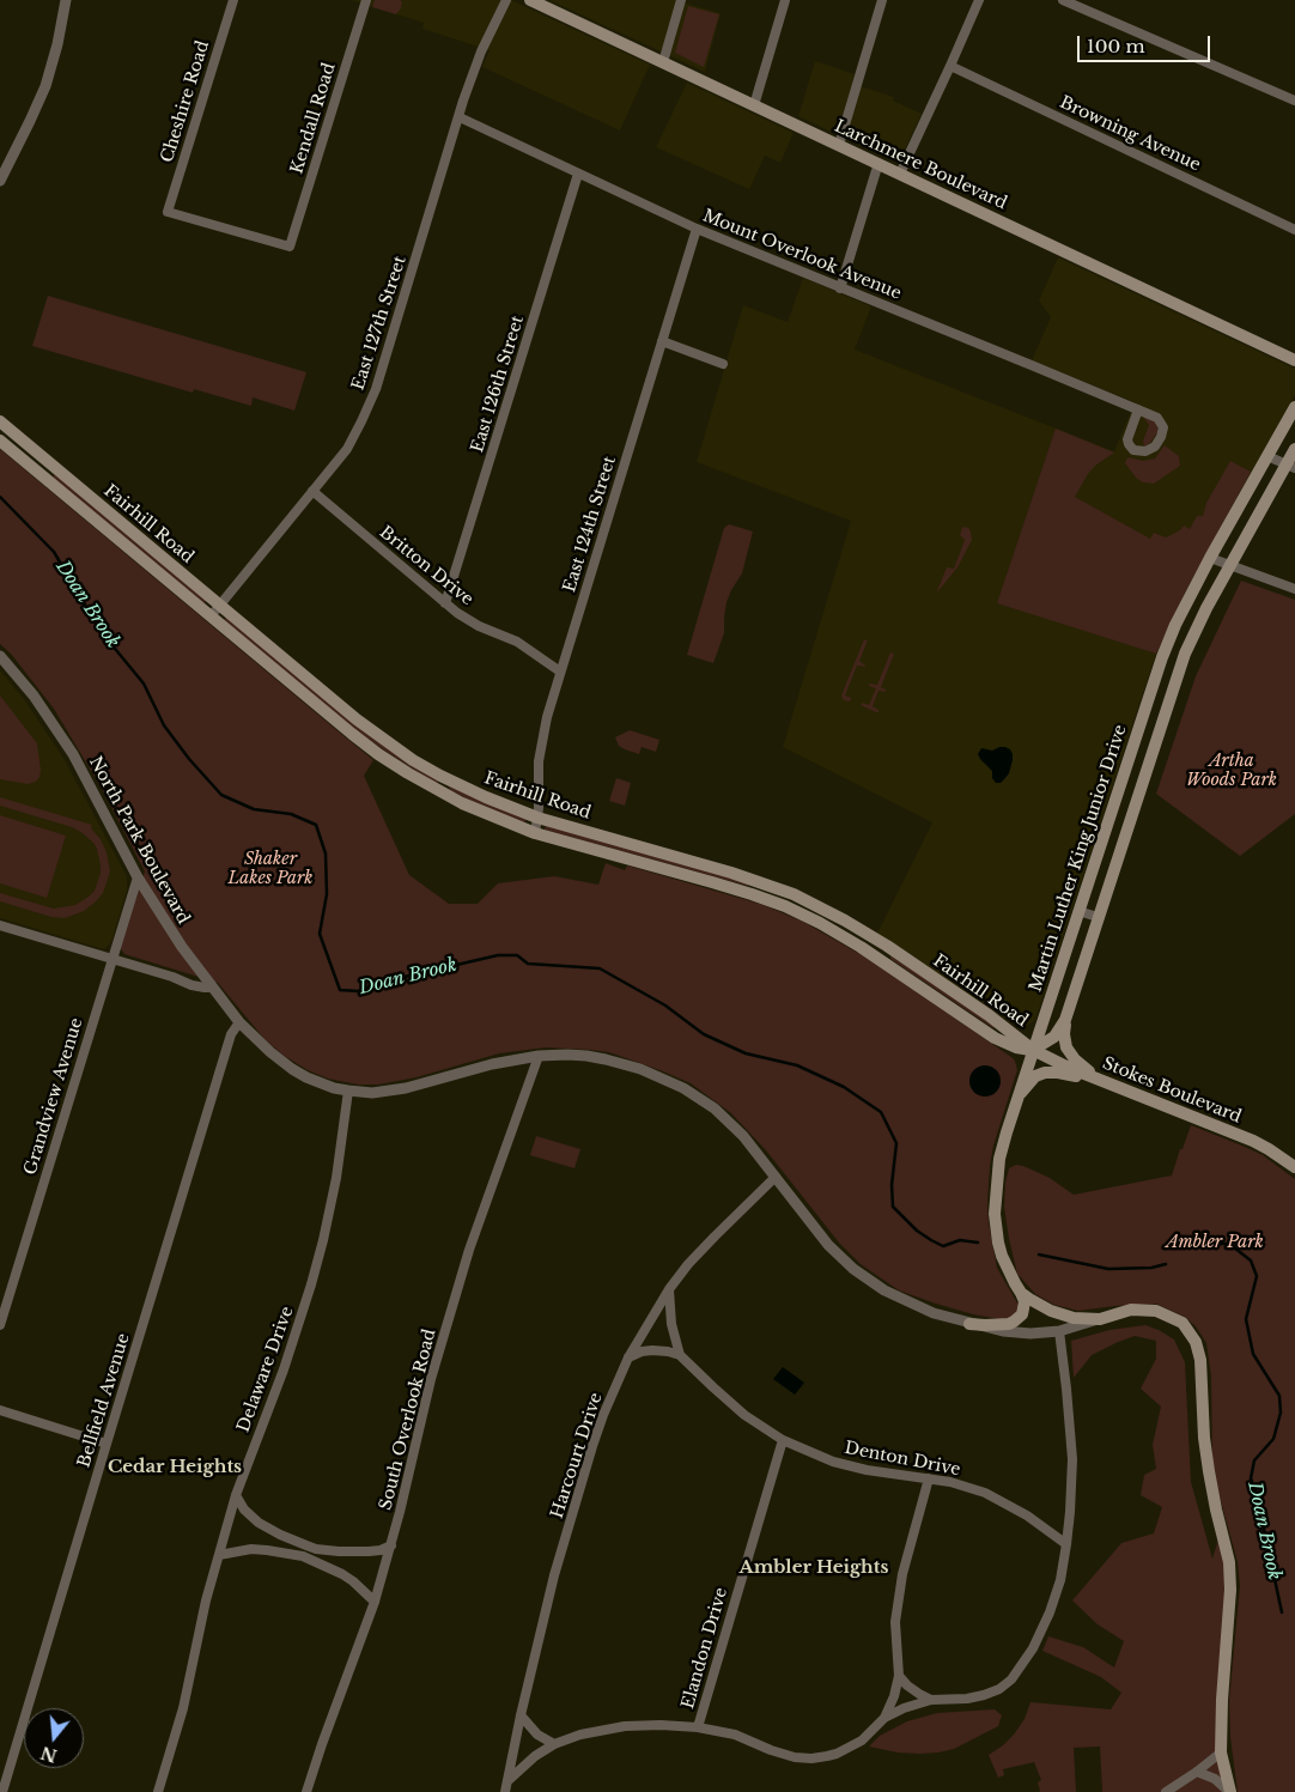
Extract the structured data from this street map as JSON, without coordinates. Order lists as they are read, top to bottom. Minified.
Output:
{"streets":{"main road":["Larchmere Boulevard","Fairhill Road","Martin Luther King Junior Drive","Stokes Boulevard"],"street":["Cheshire Road","Kendall Road","Browning Avenue","Mount Overlook Avenue","East 127th Street","East 126th Street","East 124th Street","Britton Drive","North Park Boulevard","Grandview Avenue","Delaware Drive","Bellfield Avenue","South Overlook Road","Harcourt Drive","Denton Drive","Elandon Drive"]},"crossings":[["Cheshire Road","Kendall Road"],["Mount Overlook Avenue","East 127th Street"],["Mount Overlook Avenue","East 126th Street"],["Mount Overlook Avenue","East 124th Street"],["East 127th Street","Fairhill Road"],["East 127th Street","Britton Drive"],["East 126th Street","Britton Drive"],["Fairhill Road","East 124th Street"],["Fairhill Road","Martin Luther King Junior Drive"],["Fairhill Road","Stokes Boulevard"],["East 124th Street","Britton Drive"],["North Park Boulevard","Grandview Avenue"],["North Park Boulevard","Delaware Drive"],["North Park Boulevard","Bellfield Avenue"],["North Park Boulevard","South Overlook Road"],["North Park Boulevard","Harcourt Drive"],["Martin Luther King Junior Drive","Stokes Boulevard"],["Harcourt Drive","Denton Drive"],["Denton Drive","Elandon Drive"]],"districts":["Cedar Heights","Ambler Heights"],"water":["Doan Brook"],"parks":["Artha Woods Park","Shaker Lakes Park","Ambler Park"],"scale_bar":"100 m","north":"bottom"}
